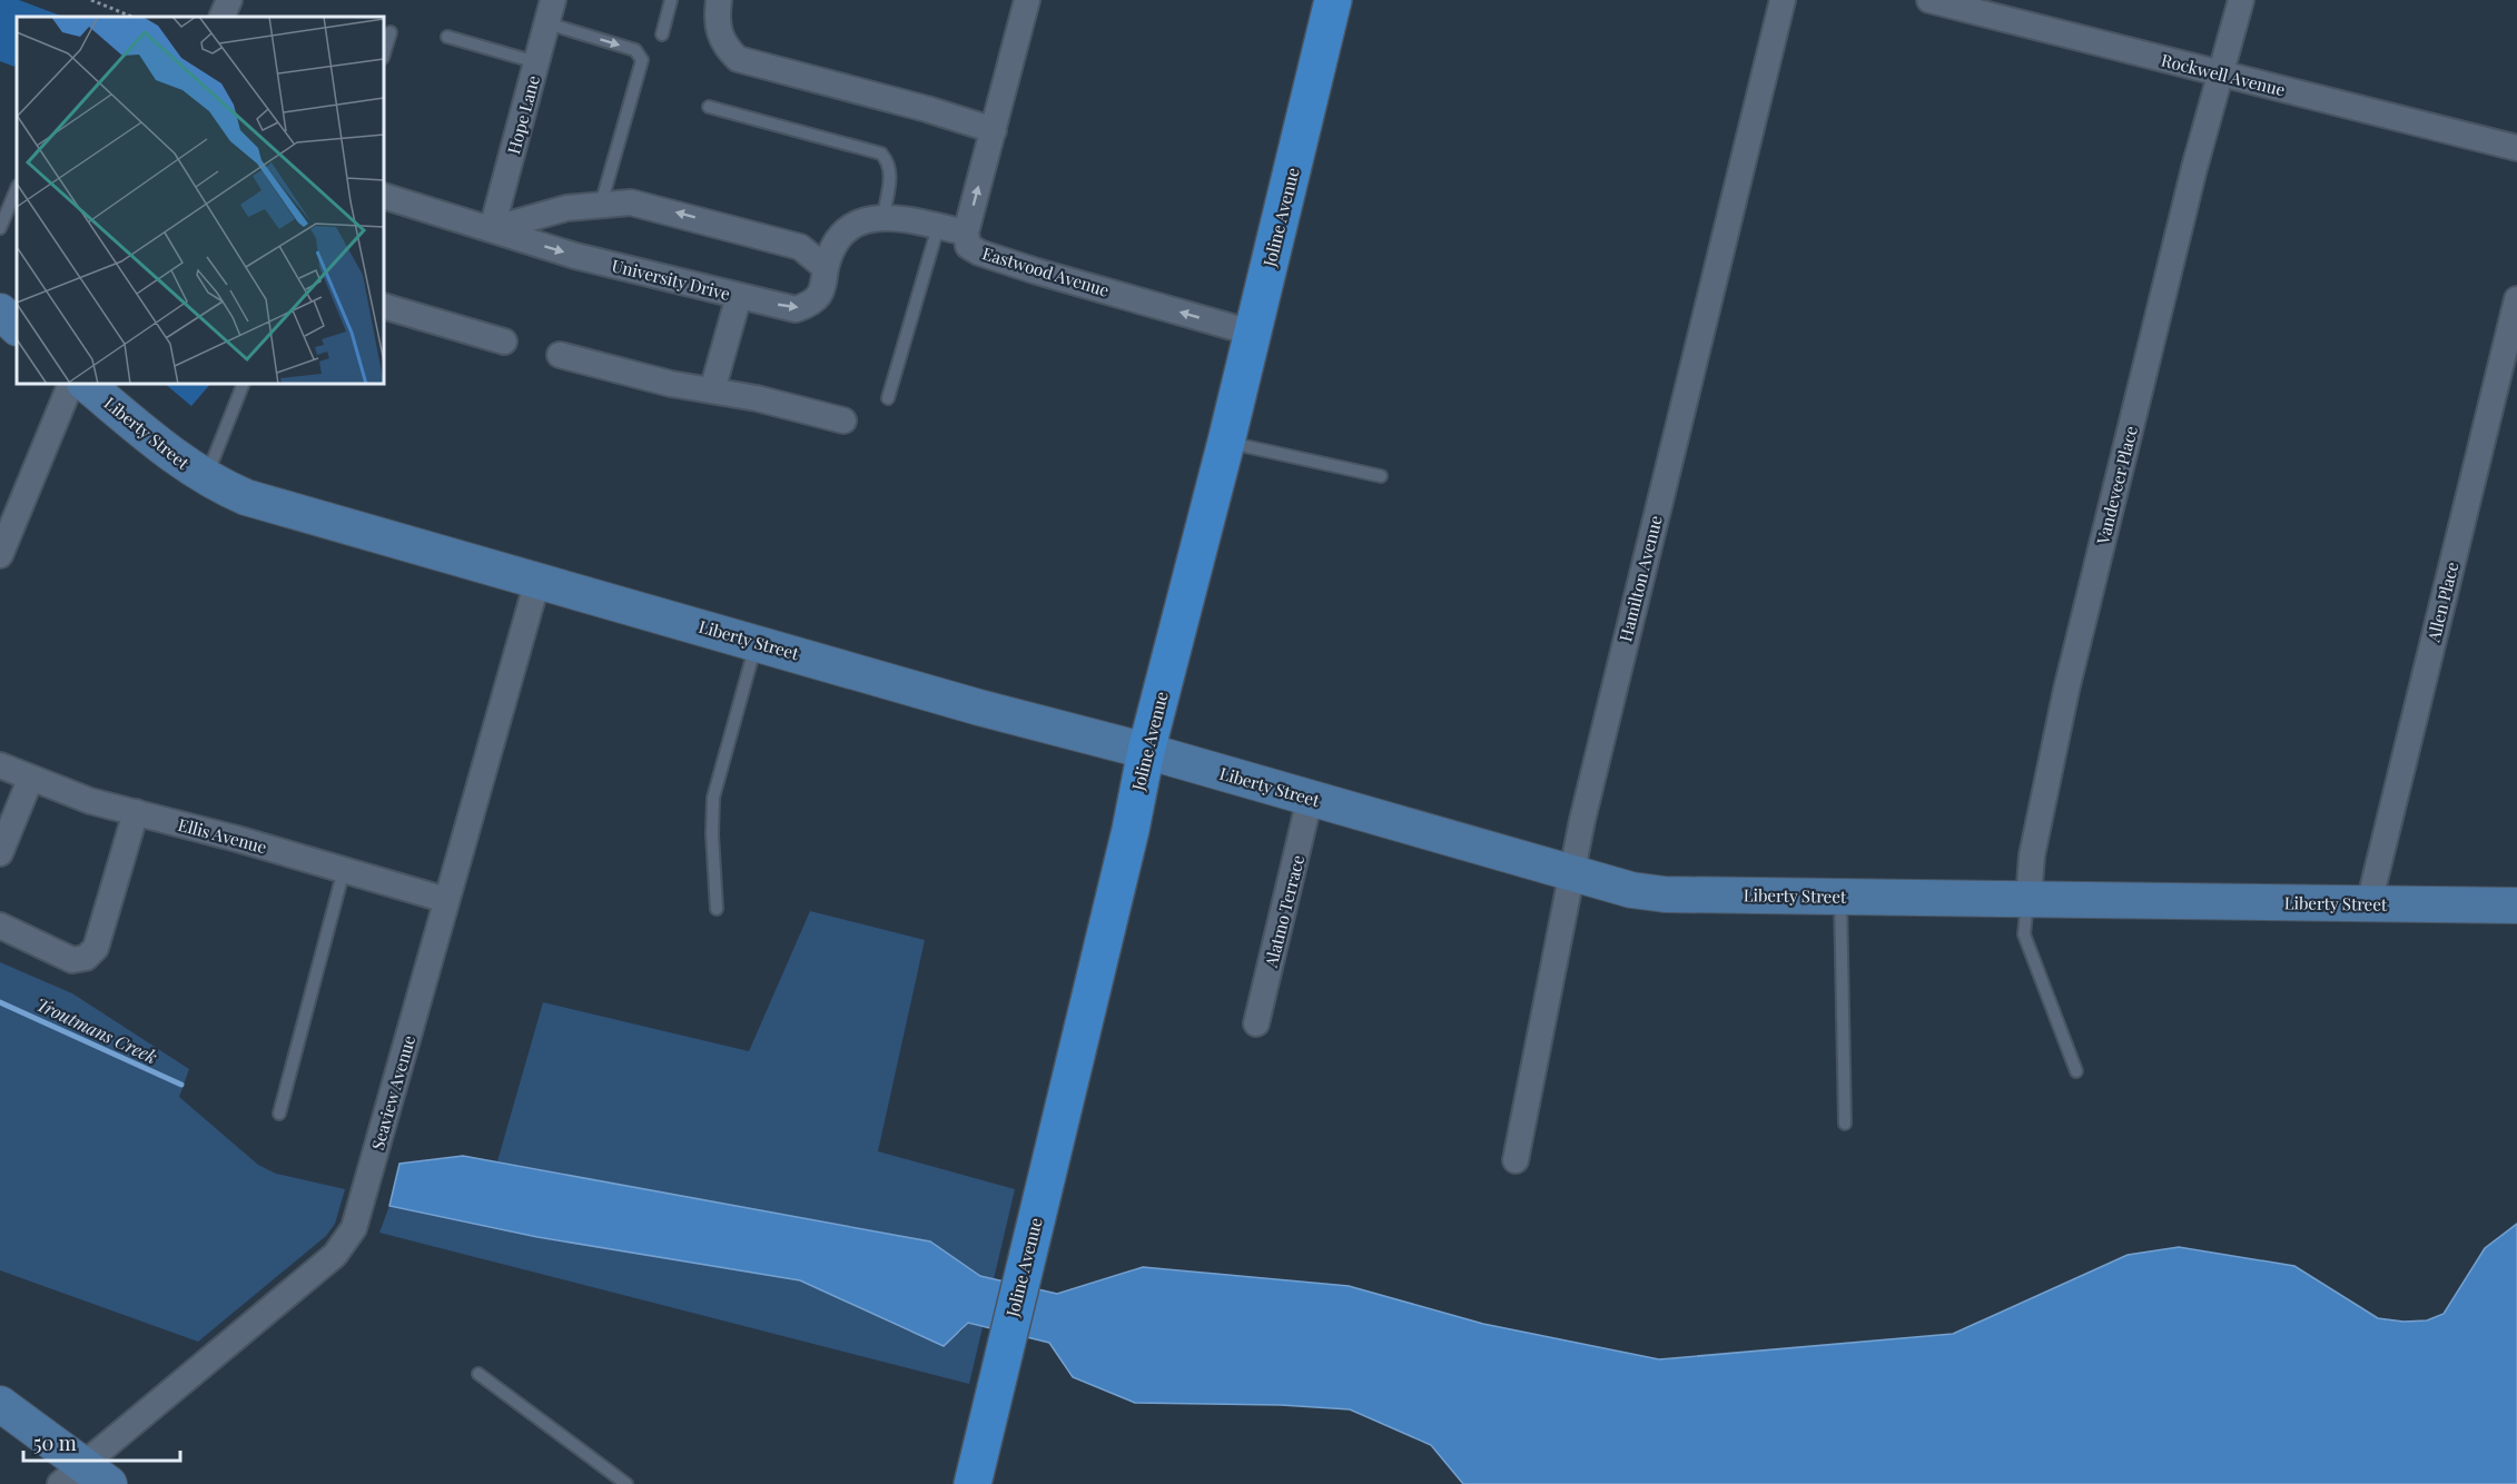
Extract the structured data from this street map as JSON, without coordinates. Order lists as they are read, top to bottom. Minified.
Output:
{"streets":{"main road":["Joline Avenue"],"street":["Rockwell Avenue","Hope Lane","Eastwood Avenue","University Drive","Liberty Street","Vandeveer Place","Hamilton Avenue","Allen Place","Ellis Avenue","Alatmo Terrace","Seaview Avenue"]},"crossings":[["Rockwell Avenue","Vandeveer Place"],["Hope Lane","University Drive"],["Joline Avenue","Eastwood Avenue"],["Joline Avenue","Liberty Street"],["Liberty Street","Vandeveer Place"],["Liberty Street","Hamilton Avenue"],["Liberty Street","Allen Place"],["Liberty Street","Alatmo Terrace"],["Liberty Street","Seaview Avenue"],["Ellis Avenue","Seaview Avenue"]],"water":["Troutmans Creek"],"scale_bar":"50 m"}
